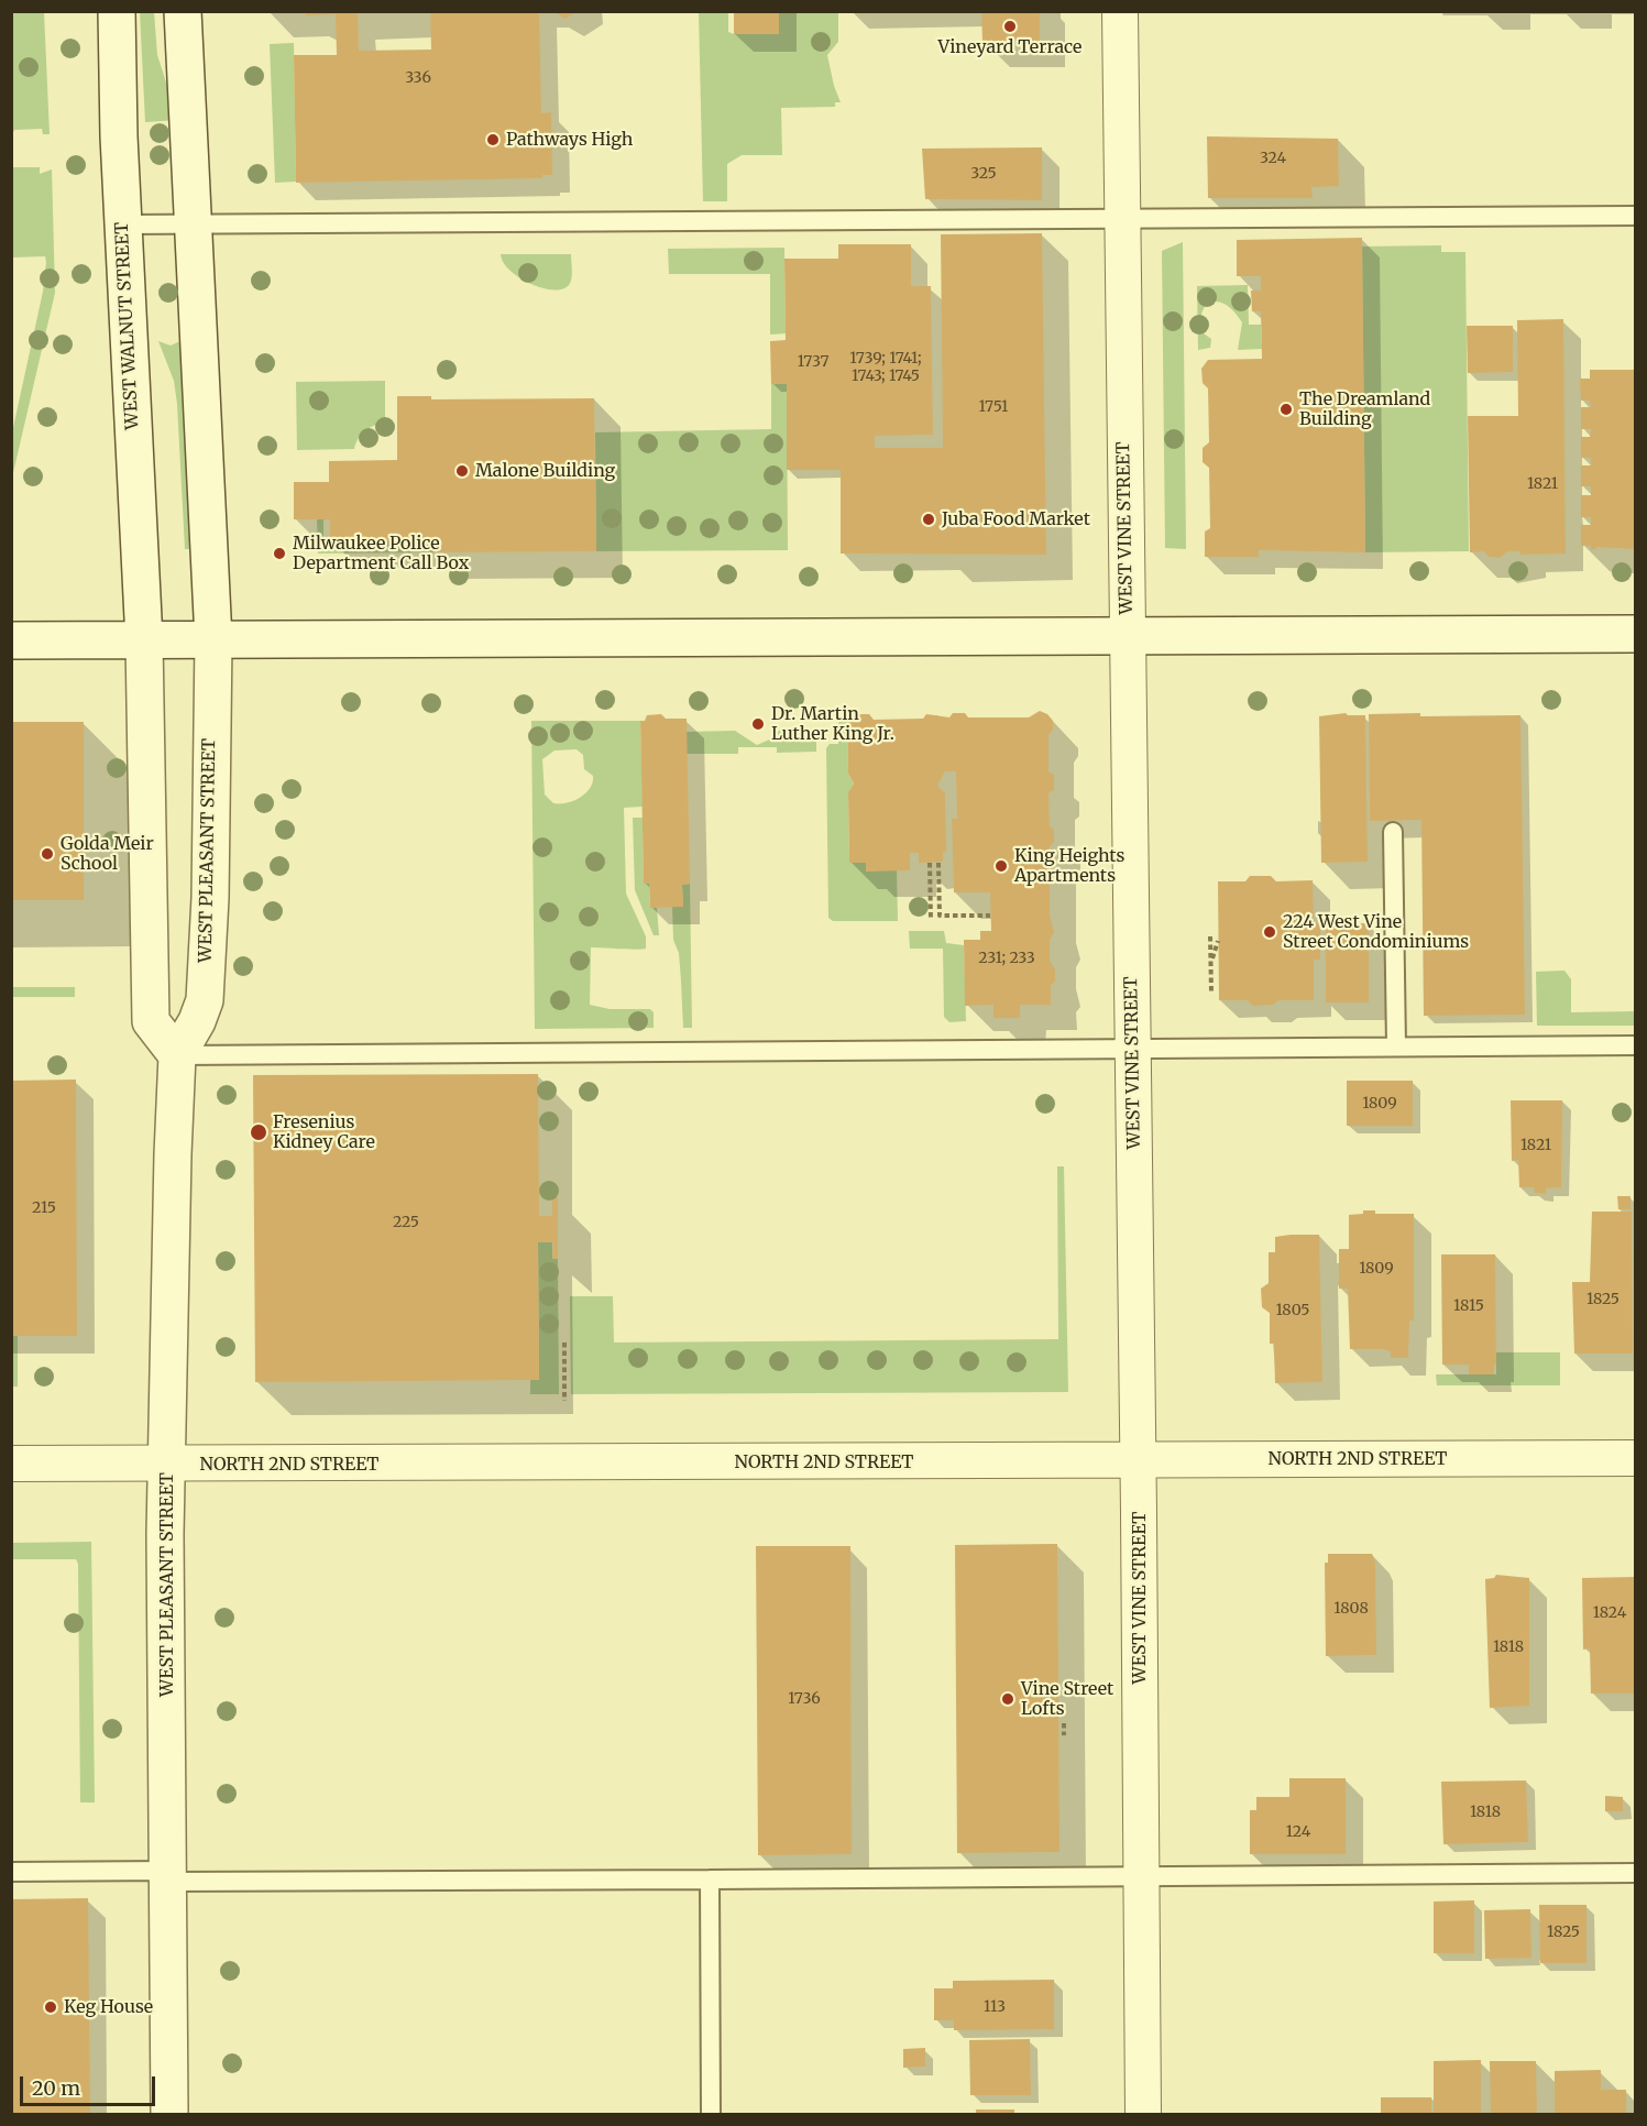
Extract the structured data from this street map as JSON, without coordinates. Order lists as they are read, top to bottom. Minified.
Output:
{"streets":{"main road":["WEST WALNUT STREET","WEST PLEASANT STREET"],"street":["WEST VINE STREET","NORTH 2ND STREET"]},"crossings":[["WEST VINE STREET","NORTH 2ND STREET"],["WEST PLEASANT STREET","NORTH 2ND STREET"]],"places":["Vineyard Terrace","Pathways High","The Dreamland Building","Malone Building","Juba Food Market","Milwaukee Police Department Call Box","Dr. Martin Luther King Jr.","Golda Meir School","King Heights Apartments","224 West Vine Street Condominiums","Fresenius Kidney Care","Vine Street Lofts","Keg House"],"house_numbers":["336","324","325","1739; 1741; 1743; 1745","1737","1751","1821","231; 233","1809","1821","215","225","1809","1825","1815","1805","1808","1824","1818","1736","1818","124","1825","113"],"scale_bar":"20 m"}
